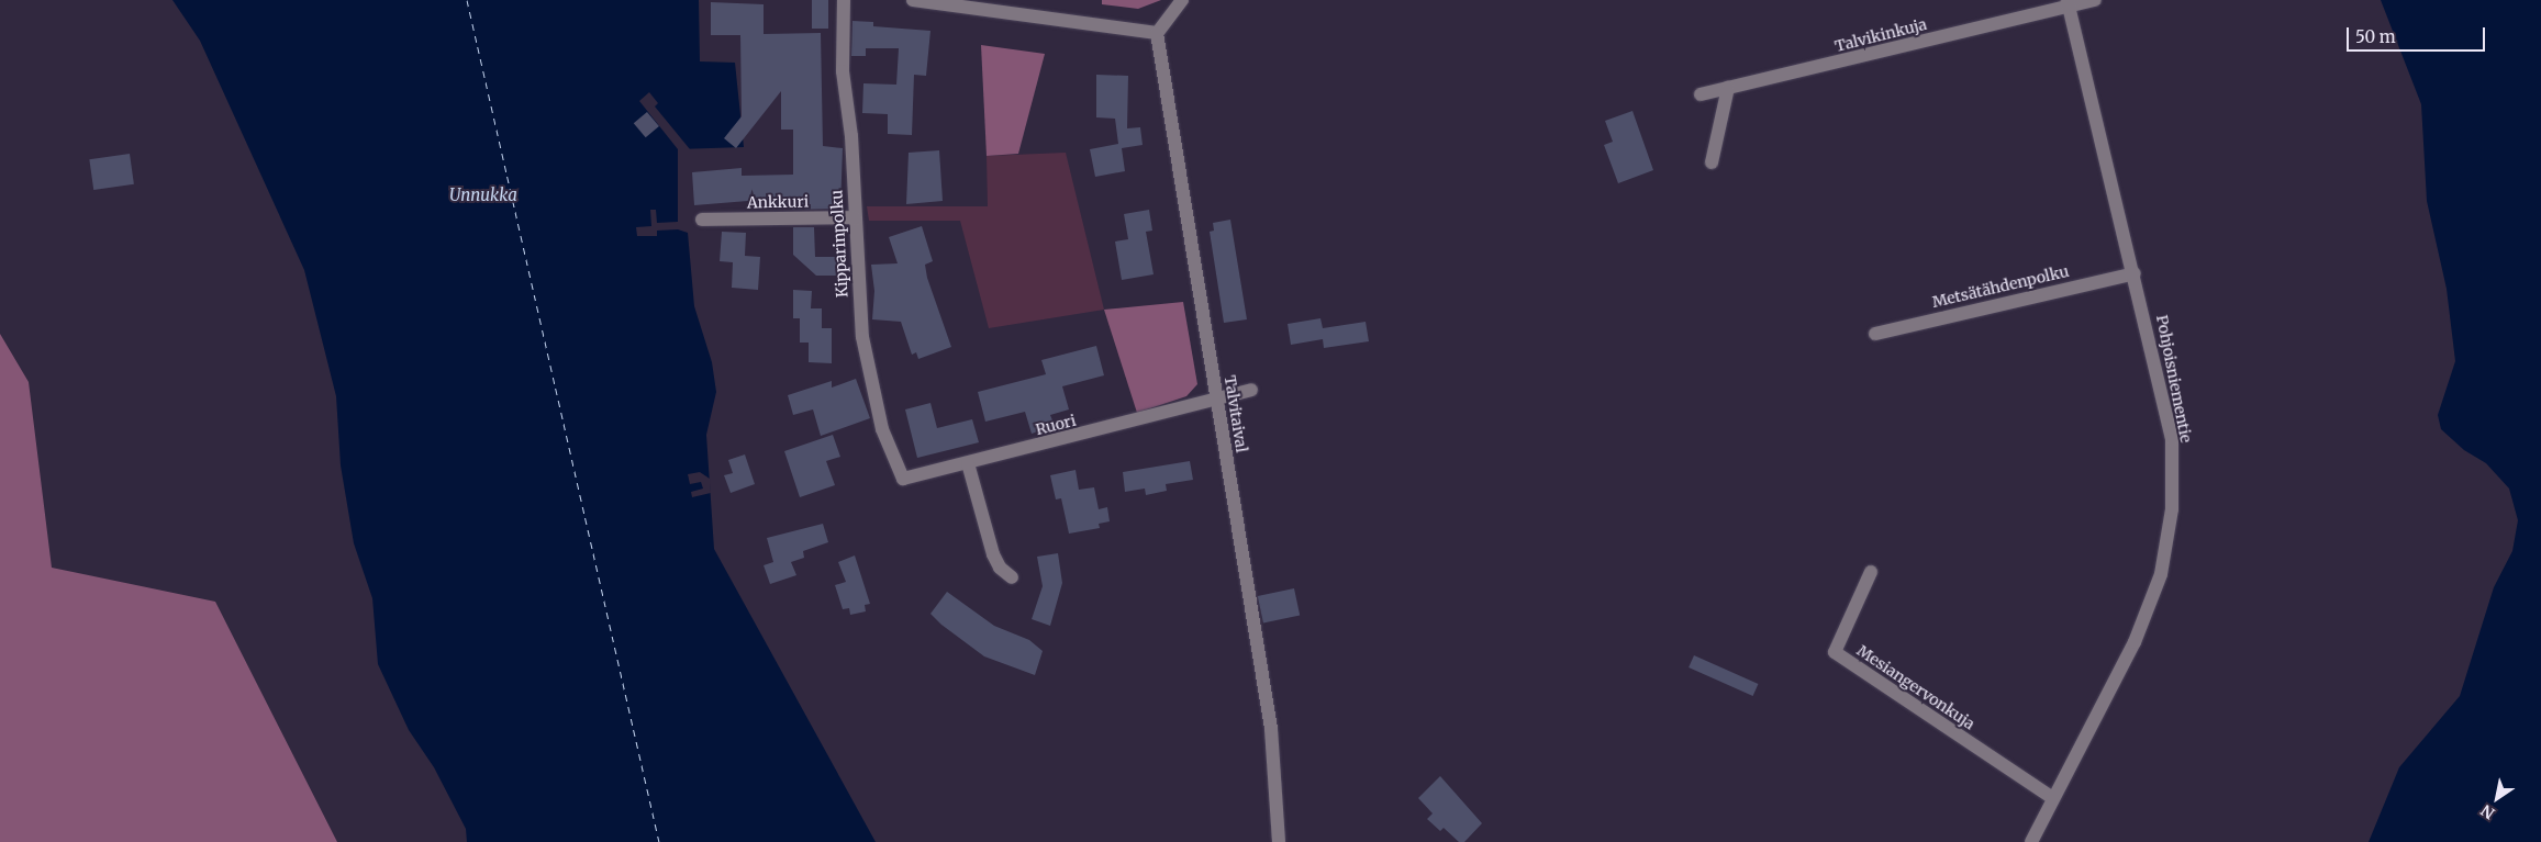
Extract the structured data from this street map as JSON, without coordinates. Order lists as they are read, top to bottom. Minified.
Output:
{"streets":{"street":["Talvikinkuja","Ankkuri","Kipparinpolku","Metsätähdenpolku","Pohjoisniementie","Talvitaival","Ruori","Mesiangervonkuja"]},"crossings":[["Talvikinkuja","Pohjoisniementie"],["Ankkuri","Kipparinpolku"],["Kipparinpolku","Ruori"],["Metsätähdenpolku","Pohjoisniementie"],["Pohjoisniementie","Mesiangervonkuja"],["Talvitaival","Ruori"]],"water":["Unnukka"],"scale_bar":"50 m","north":"bottom left"}
